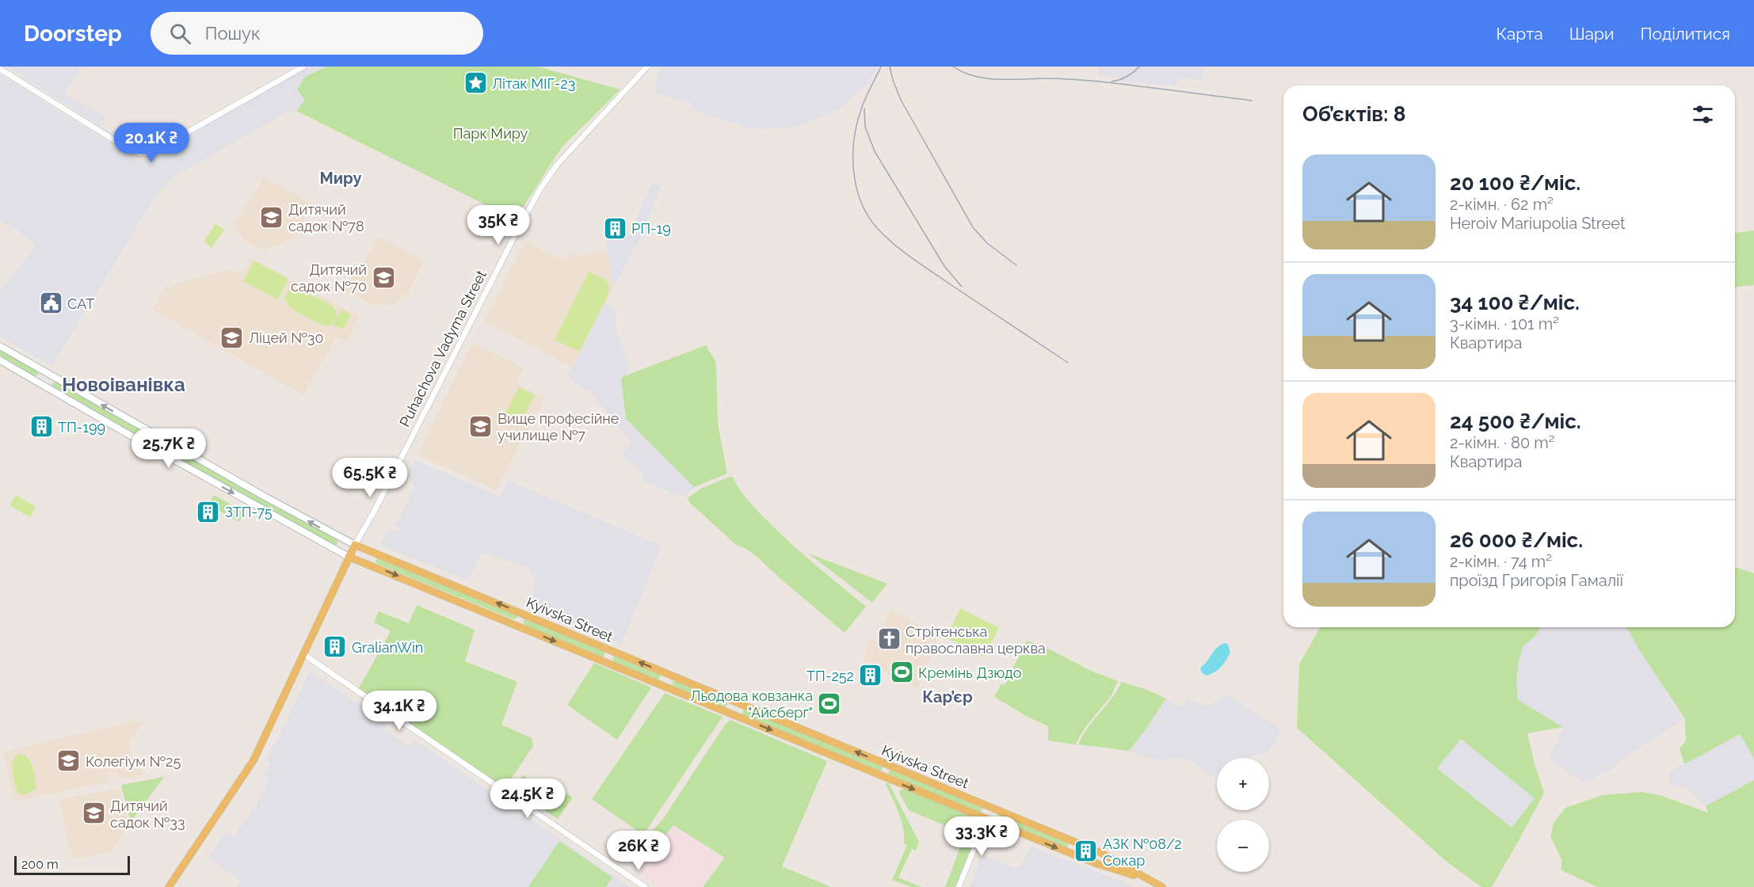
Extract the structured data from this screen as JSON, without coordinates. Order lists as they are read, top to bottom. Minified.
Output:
{"streets":{"main road":["Puhachova Vadyma Street","Kyivska Street"]},"crossings":[["Puhachova Vadyma Street","Kyivska Street"]],"districts":["Миру","Новоіванівка","Кар’єр"],"parks":["Парк Миру"],"places":{"place":["Літак МІГ-23"],"school or university":["Дитячий садок №78","Дитячий садок №70","Ліцей №30","Вище професійне училище №7","Колегіум №25","Дитячий садок №33"],"building":["РП-19","ТП-199","ЗТП-75","GralianWin","ТП-252","АЗК №08/2 Сокар"],"public building":["САТ"],"church":["Стрітенська православна церква"],"sports":["Кремінь Дзюдо","Льодова ковзанка \"Айсберг\""]},"scale_bar":"200 m","page":{"header":"Doorstep","search":"Пошук","nav":["Карта","Шари","Поділитися"],"heading":"Об’єктів: 8","price":["20.1K ₴","35K ₴","25.7K ₴","65.5K ₴","34.1K ₴","24.5K ₴","33.3K ₴","26K ₴"],"list":[{"name":"20 100 ₴/міс.","note":"2-кімн. · 62 m² · Heroiv Mariupolia Street"},{"name":"34 100 ₴/міс.","note":"3-кімн. · 101 m² · Квартира"},{"name":"24 500 ₴/міс.","note":"2-кімн. · 80 m² · Квартира"},{"name":"26 000 ₴/міс.","note":"2-кімн. · 74 m² · проїзд Григорія Гамалії"}],"map_buttons":["+","−"],"scale":"200 m"}}
